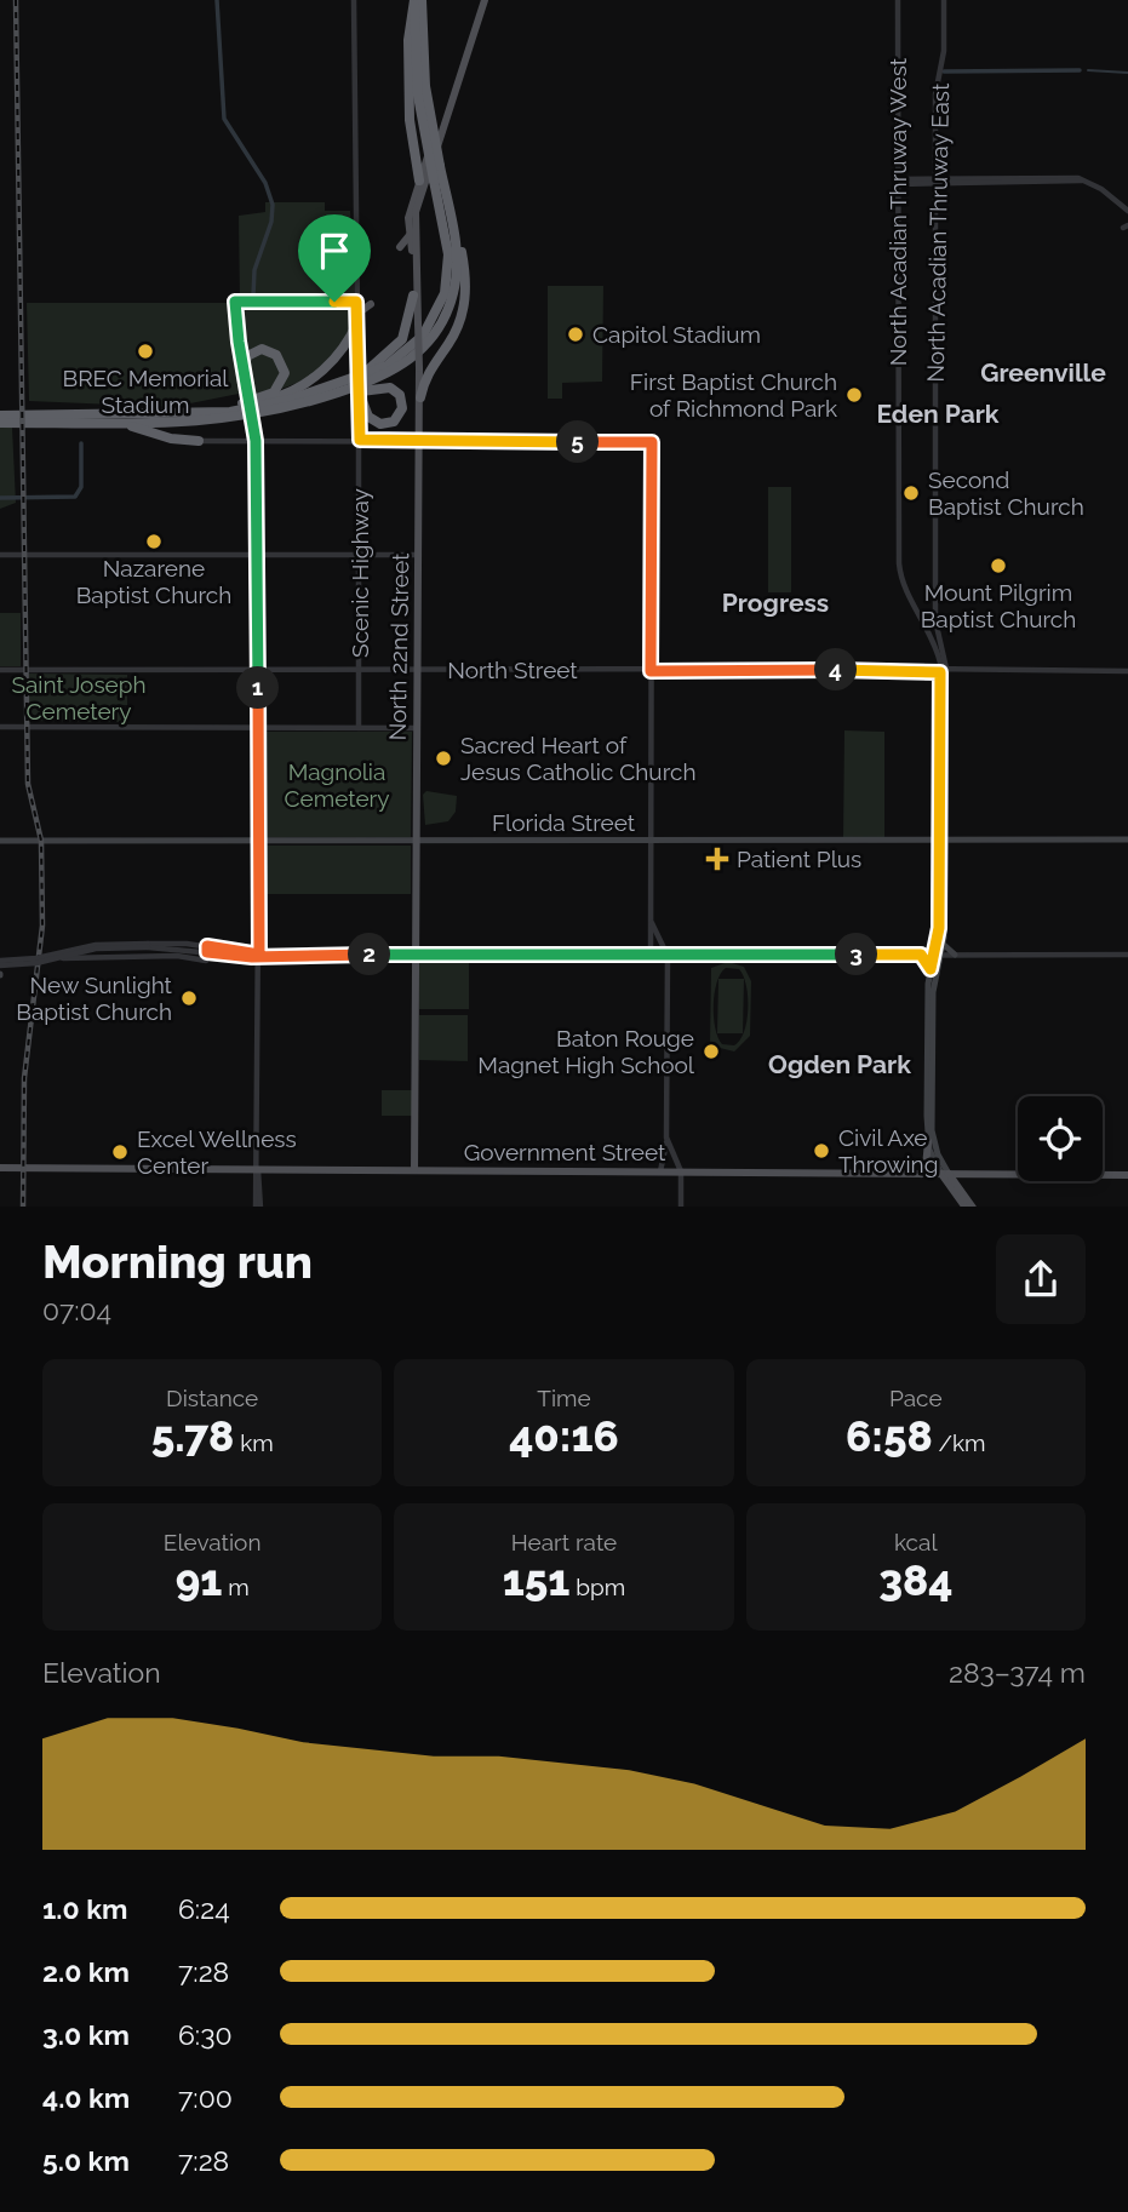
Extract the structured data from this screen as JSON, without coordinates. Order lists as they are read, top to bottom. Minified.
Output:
{"streets":{"main road":["North 22nd Street","Florida Street","Government Street"],"street":["North Acadian Thruway West","North Acadian Thruway East","Scenic Highway","North Street"]},"crossings":[["North Acadian Thruway West","North Acadian Thruway East"],["North Acadian Thruway West","North Street"],["North Acadian Thruway East","North Street"],["Scenic Highway","North Street"],["North 22nd Street","North Street"],["North 22nd Street","Florida Street"],["North 22nd Street","Government Street"]],"districts":["Greenville","Eden Park","Progress","Ogden Park"],"parks":["Saint Joseph Cemetery","Magnolia Cemetery"],"places":{"other":["Capitol Stadium","BREC Memorial Stadium","First Baptist Church of Richmond Park","Second Baptist Church","Nazarene Baptist Church","Mount Pilgrim Baptist Church","Sacred Heart of Jesus Catholic Church","New Sunlight Baptist Church","Baton Rouge Magnet High School","Civil Axe Throwing","Excel Wellness Center"],"health":["Patient Plus"]},"page":{"pins":["5","4","1","2","3"],"heading":["Morning run","07:04"],"stats":[["Distance","5.78 km"],["Time","40:16"],["Pace","6:58 /km"],["Elevation","91 m"],["Heart rate","151 bpm"],["kcal","384"]],"chart":["Elevation","283–374 m"],"list":[{"name":"1.0 km","note":"6:24"},{"name":"2.0 km","note":"7:28"},{"name":"3.0 km","note":"6:30"},{"name":"4.0 km","note":"7:00"},{"name":"5.0 km","note":"7:28"}]}}
